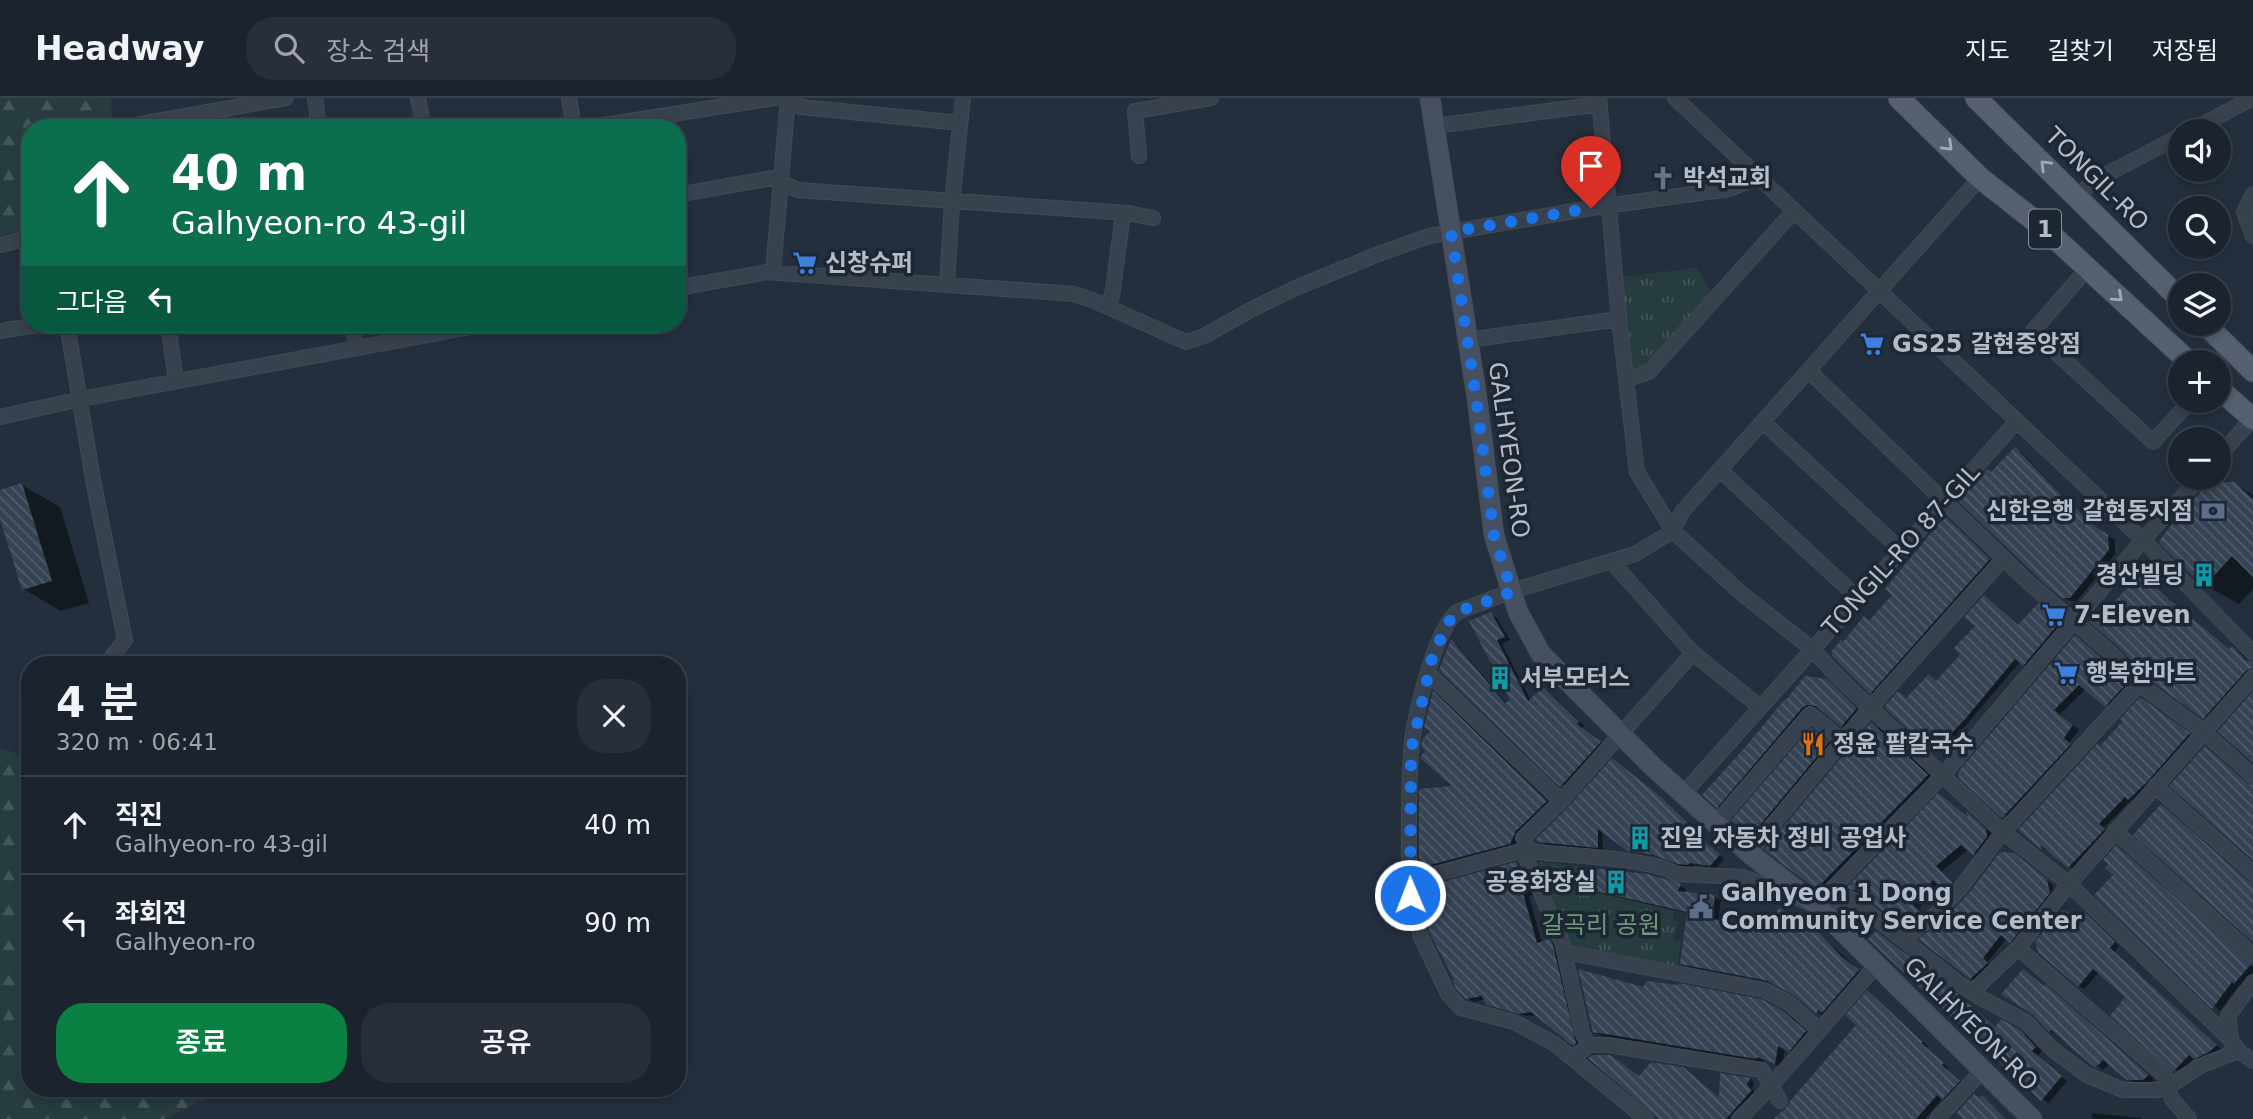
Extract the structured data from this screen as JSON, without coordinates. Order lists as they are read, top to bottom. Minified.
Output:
{"streets":{"main road":["TONGIL-RO","1","GALHYEON-RO"],"street":["TONGIL-RO 87-GIL"]},"parks":["갈곡리 공원"],"places":{"church":["박석교회"],"supermarket":["신창슈퍼","GS25 갈현중앙점","7-Eleven","행복한마트"],"bank":["신한은행 갈현동지점"],"building":["경산빌딩","서부모터스","진일 자동차 정비 공업사","공용화장실"],"restaurant":["정윤 팥칼국수"],"public building":["Galhyeon 1 Dong Community Service Center"]},"page":{"header":"Headway","search":"장소 검색","nav":["지도","길찾기","저장됨"],"map_buttons":["+","−"],"turn":["40 m","Galhyeon-ro 43-gil"],"then":"그다음","heading":["4 분","320 m · 06:41"],"list":[{"name":"직진","note":"Galhyeon-ro 43-gil","value":"40 m"},{"name":"좌회전","note":"Galhyeon-ro","value":"90 m"}],"buttons":["종료","공유"]}}
